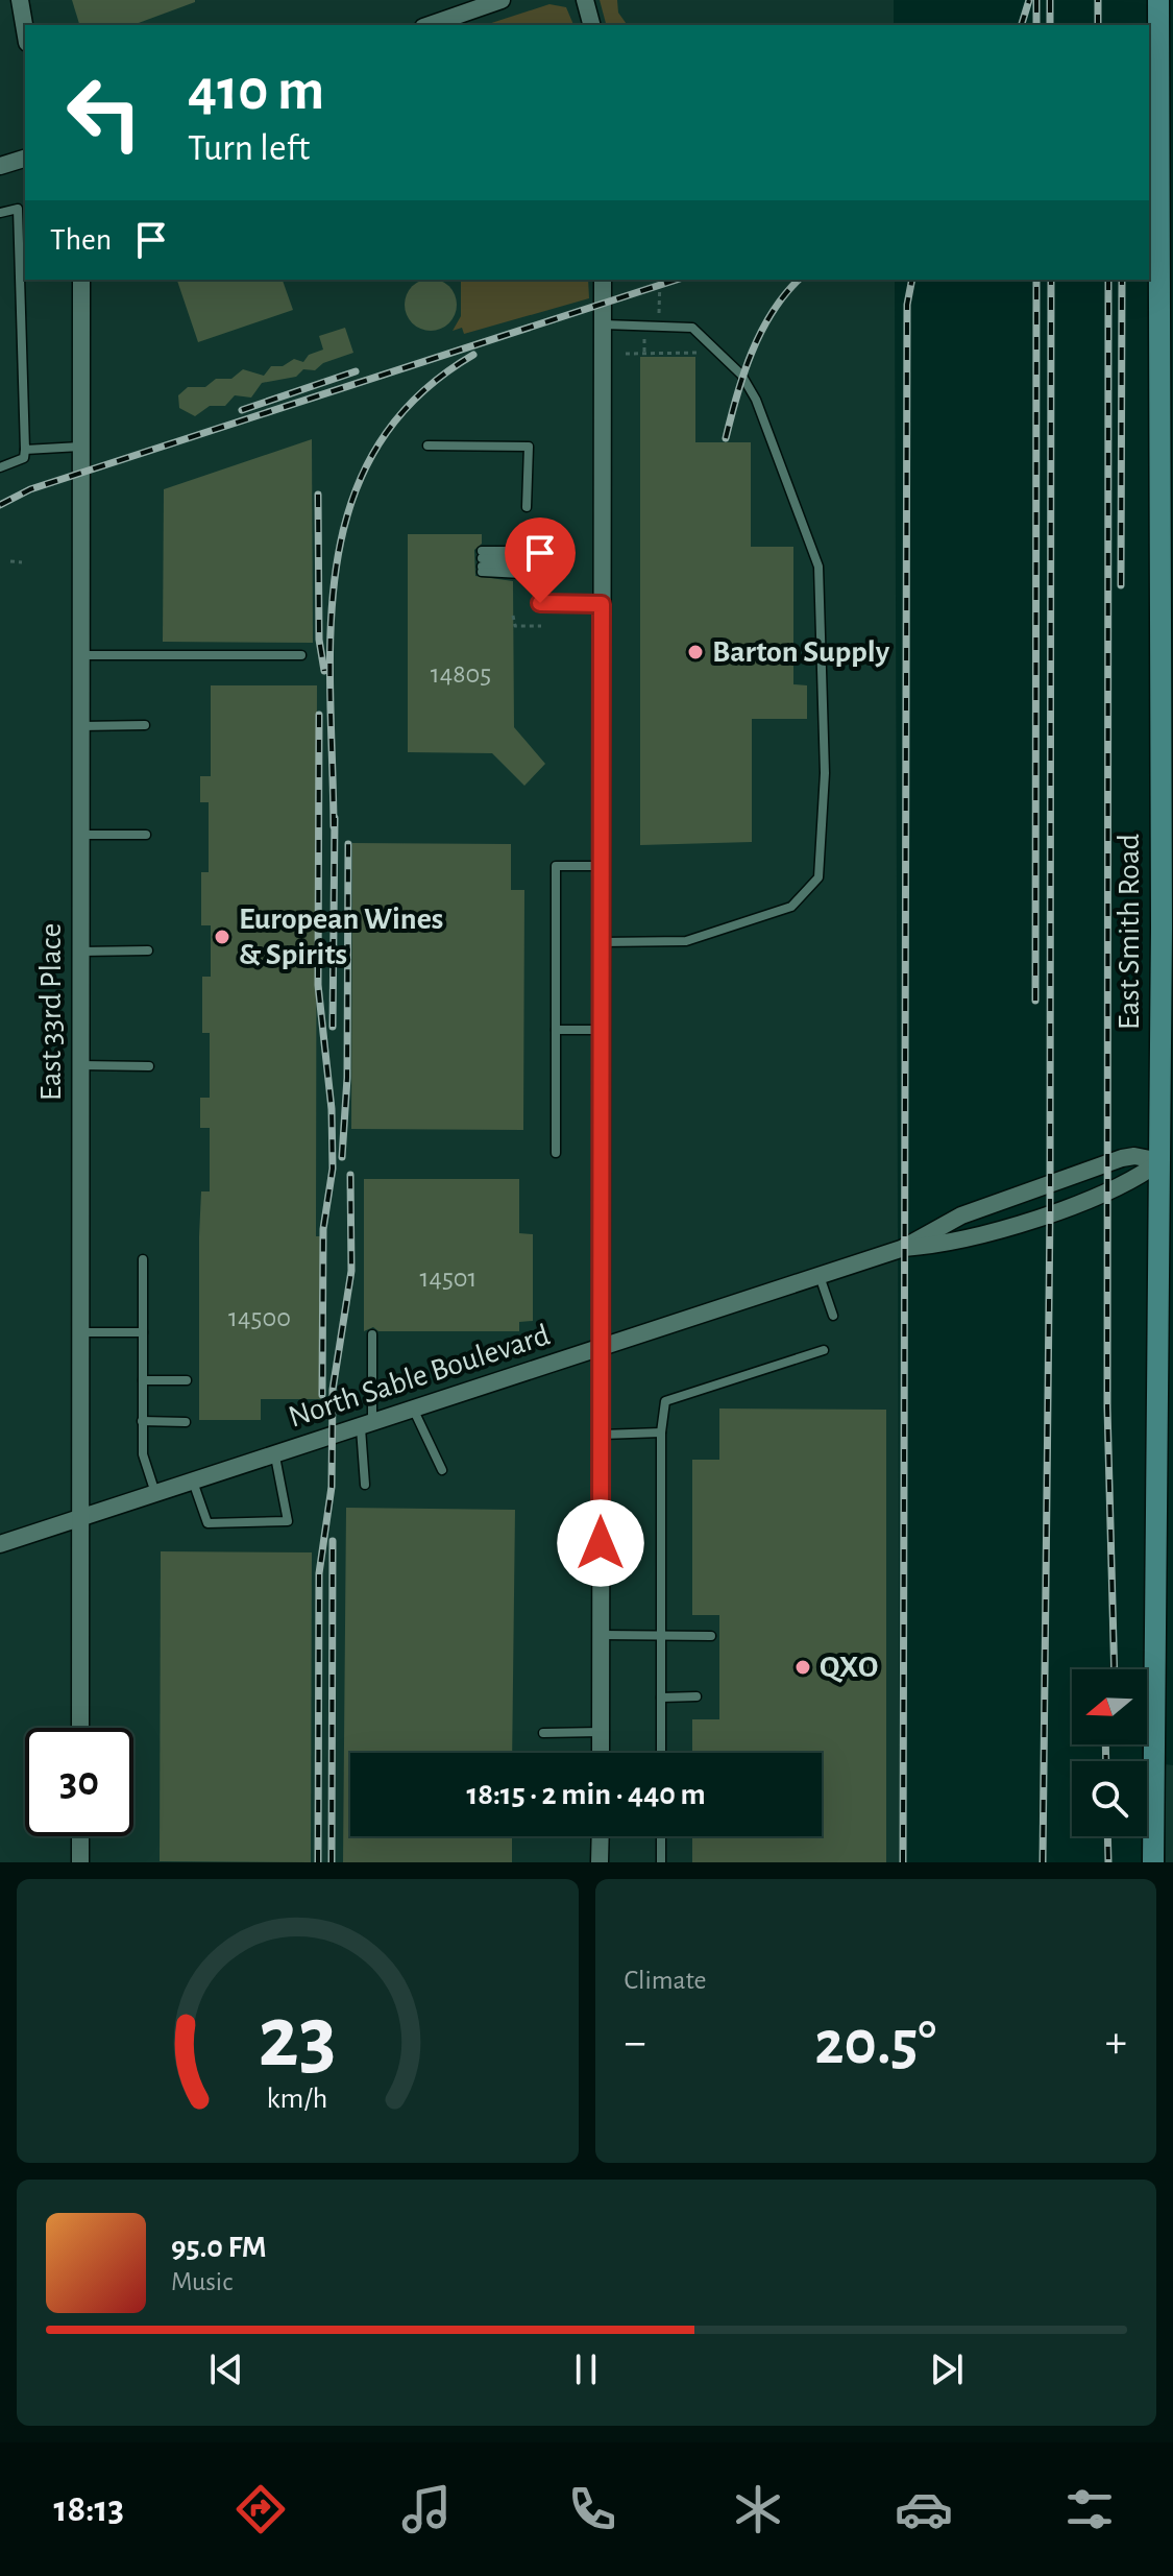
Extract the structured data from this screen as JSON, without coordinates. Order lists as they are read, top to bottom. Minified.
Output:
{"streets":{"street":["East Smith Road","East 33rd Place","North Sable Boulevard"]},"crossings":[["East Smith Road","North Sable Boulevard"],["East 33rd Place","North Sable Boulevard"]],"places":["Barton Supply","European Wines & Spirits","QXO"],"house_numbers":["14805","14501","14500"],"north":"left","page":{"turn":["410 m","Turn left"],"then":"Then","limit":"30","trip":"18:15 · 2 min · 440 m","tile":"Climate","heat":["−","20.5°","+"],"song":["95.0 FM","Music"],"tabs":"18:13","gauge":["23","km/h"]}}
